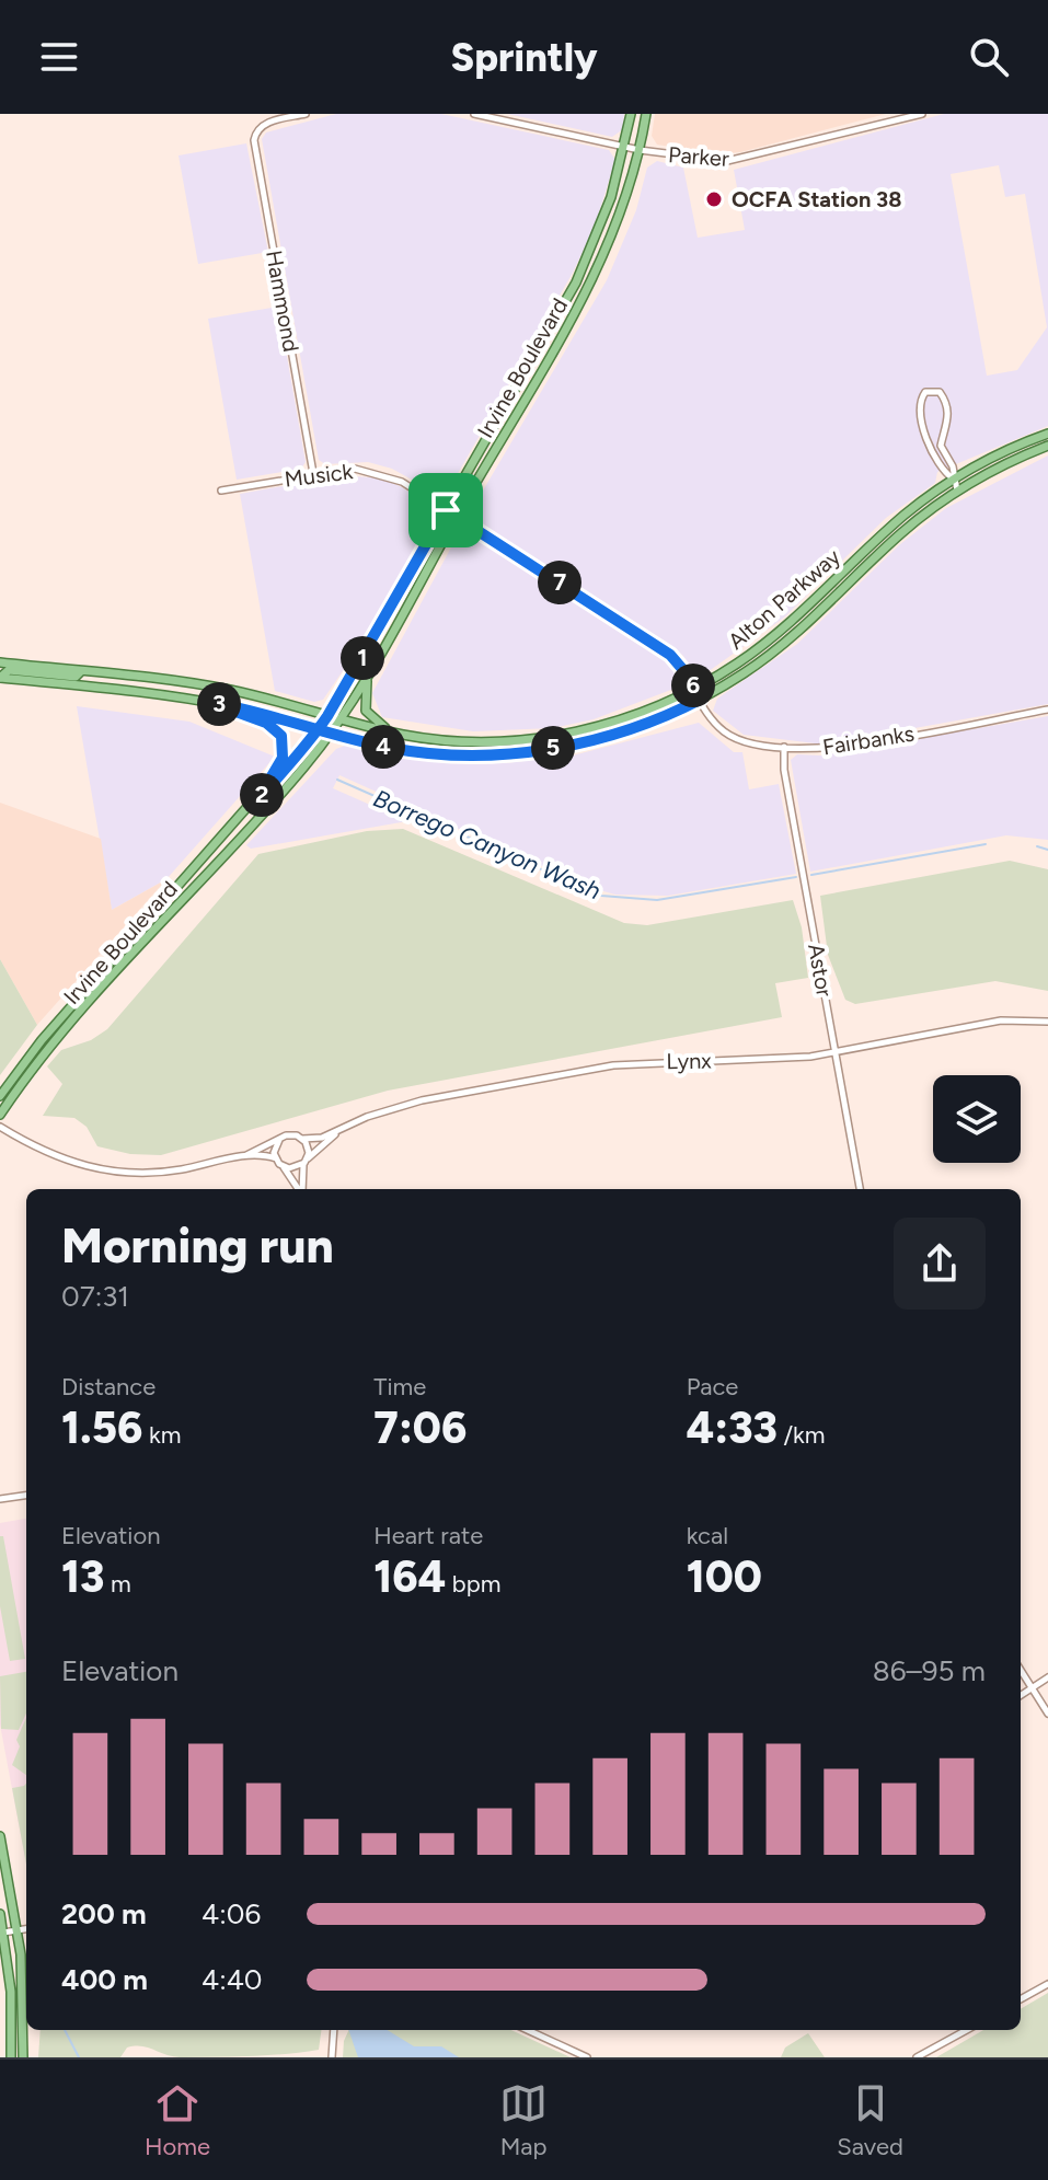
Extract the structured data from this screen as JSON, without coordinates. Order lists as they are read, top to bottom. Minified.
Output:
{"streets":{"main road":["Irvine Boulevard","Alton Parkway"],"street":["Parker","Hammond","Musick","Fairbanks","Astor","Lynx"]},"crossings":[["Parker","Irvine Boulevard"],["Hammond","Musick"],["Irvine Boulevard","Musick"],["Irvine Boulevard","Alton Parkway"],["Irvine Boulevard","Fairbanks"],["Musick","Fairbanks"],["Alton Parkway","Fairbanks"],["Fairbanks","Astor"],["Astor","Lynx"]],"water":["Borrego Canyon Wash"],"places":["OCFA Station 38"],"page":{"header":"Sprintly","pins":["7","1","6","3","4","5","2"],"heading":["Morning run","07:31"],"stats":[["Distance","1.56 km"],["Time","7:06"],["Pace","4:33 /km"],["Elevation","13 m"],["Heart rate","164 bpm"],["kcal","100"]],"chart":["Elevation","86–95 m"],"list":[{"name":"200 m","note":"4:06"},{"name":"400 m","note":"4:40"}],"tabs":["Home","Map","Saved"]}}
